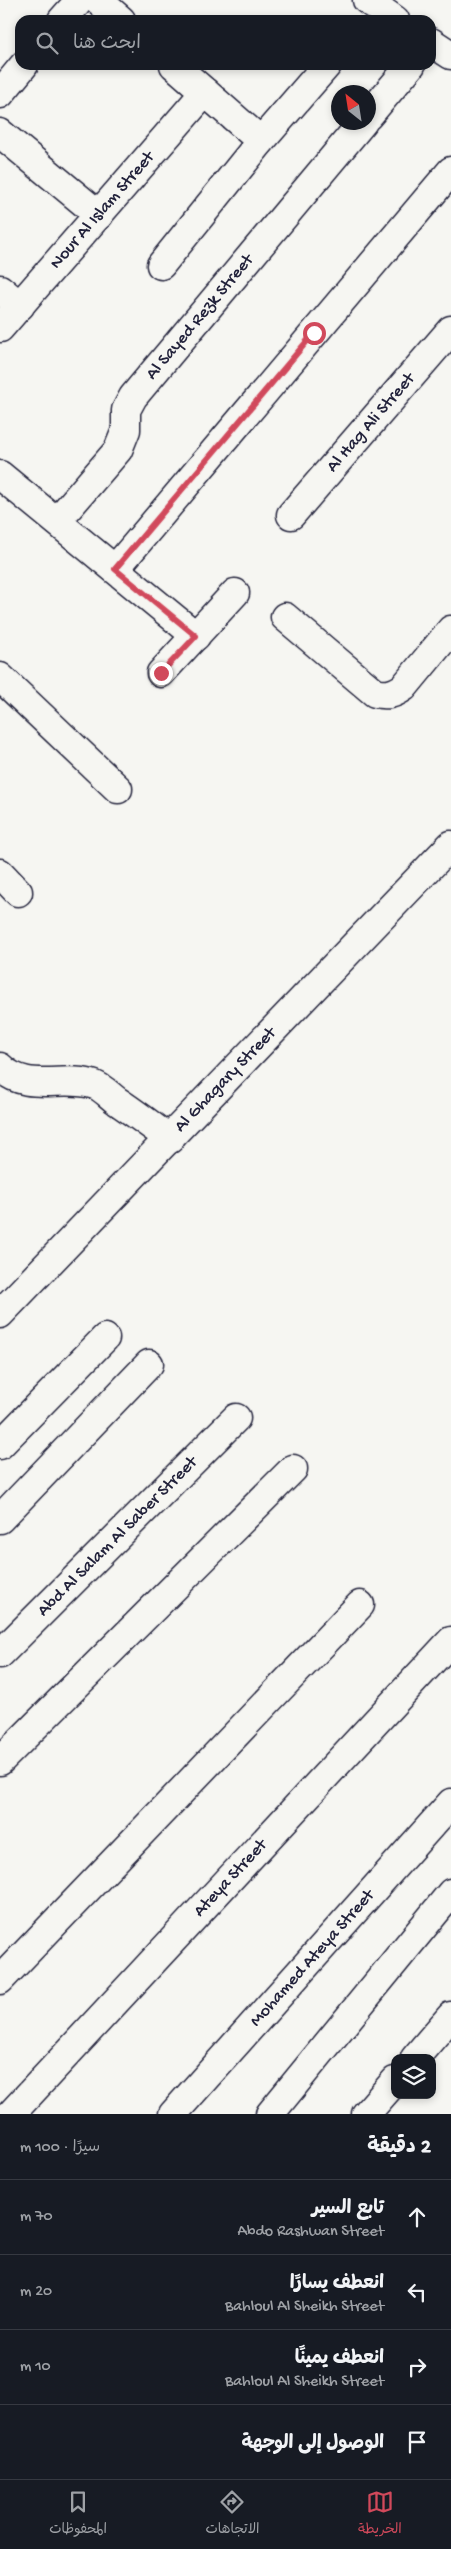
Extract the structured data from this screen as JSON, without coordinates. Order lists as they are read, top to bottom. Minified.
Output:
{"streets":{"street":["Nour Al Islam Street","Al Sayed Rezk Street","Al Hag Ali Street","Al Ghagary Street","Abd Al Salam Al Saber Street","Ateya Street","Mohamed Ateya Street"]},"north":"top left","page":{"search":"ابحث هنا","heading":["2 دقيقة","سيرًا · 100 m"],"list":[["تابع السير","Abdo Rashwan Street","70 m"],["انعطف يسارًا","Bahloul Al Sheikh Street","20 m"],["انعطف يمينًا","Bahloul Al Sheikh Street","10 m"],"الوصول إلى الوجهة"],"nav":["الخريطة","الاتجاهات","المحفوظات"]}}
